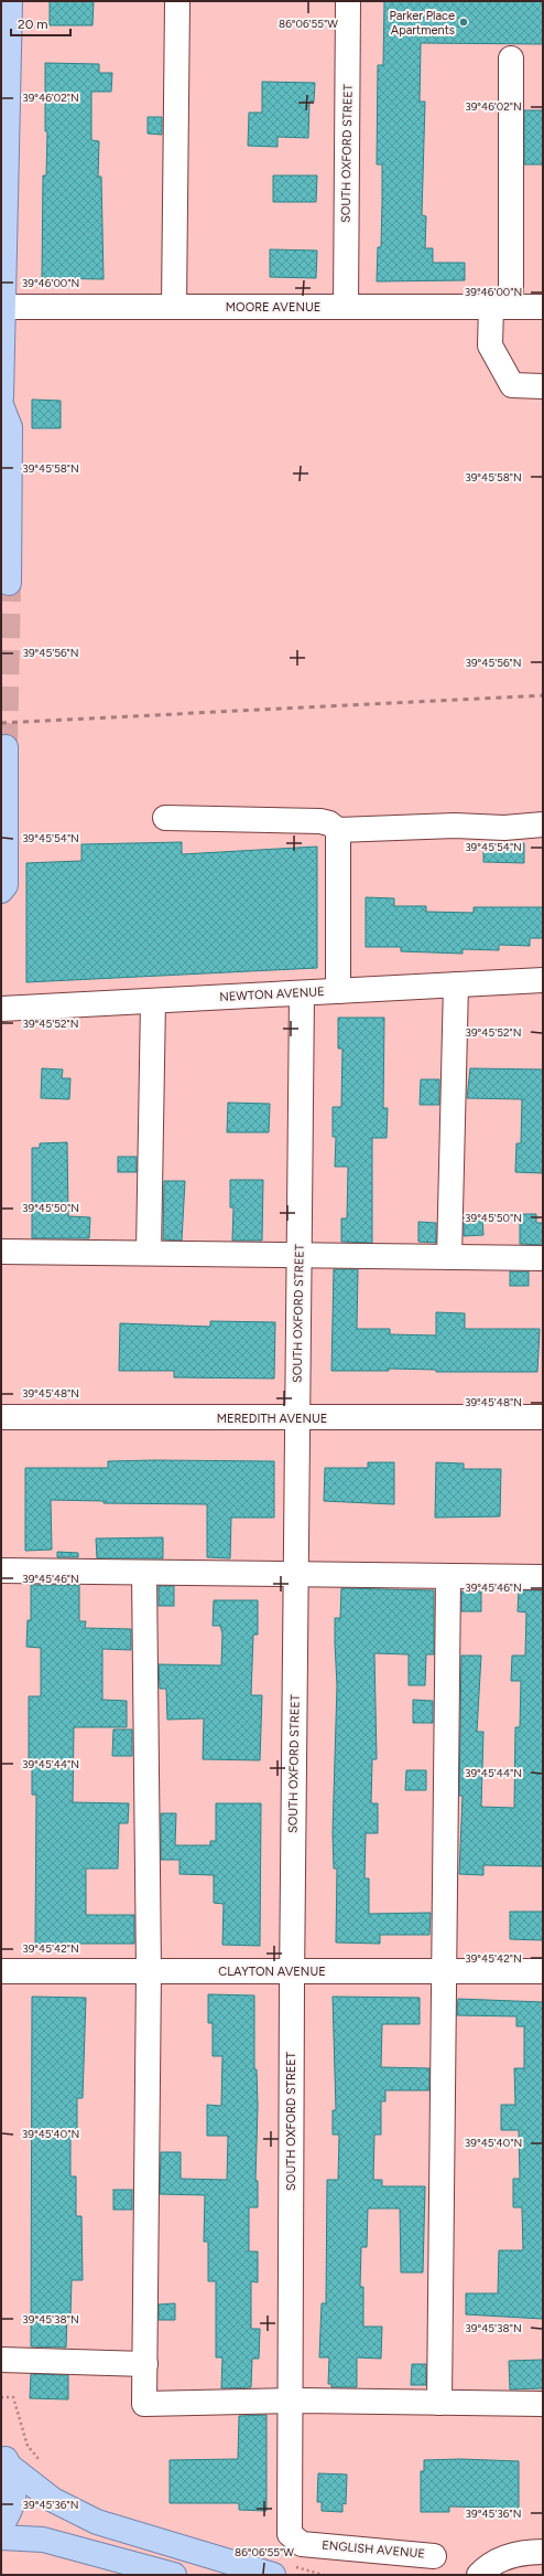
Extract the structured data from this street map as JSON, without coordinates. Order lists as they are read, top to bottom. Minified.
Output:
{"streets":{"street":["SOUTH OXFORD STREET","MOORE AVENUE","NEWTON AVENUE","MEREDITH AVENUE","CLAYTON AVENUE","ENGLISH AVENUE"]},"crossings":[["SOUTH OXFORD STREET","MOORE AVENUE"],["SOUTH OXFORD STREET","NEWTON AVENUE"],["SOUTH OXFORD STREET","MEREDITH AVENUE"],["SOUTH OXFORD STREET","CLAYTON AVENUE"],["SOUTH OXFORD STREET","ENGLISH AVENUE"]],"places":["Parker Place Apartments"],"scale_bar":"20 m","coordinates":["86°06'55\"W","39°46'02\"N","39°46'00\"N","39°45'58\"N","39°45'56\"N","39°45'54\"N","39°45'52\"N","39°45'50\"N","39°45'48\"N","39°45'46\"N","39°45'44\"N","39°45'42\"N","39°45'40\"N","39°45'38\"N","39°45'36\"N"]}
